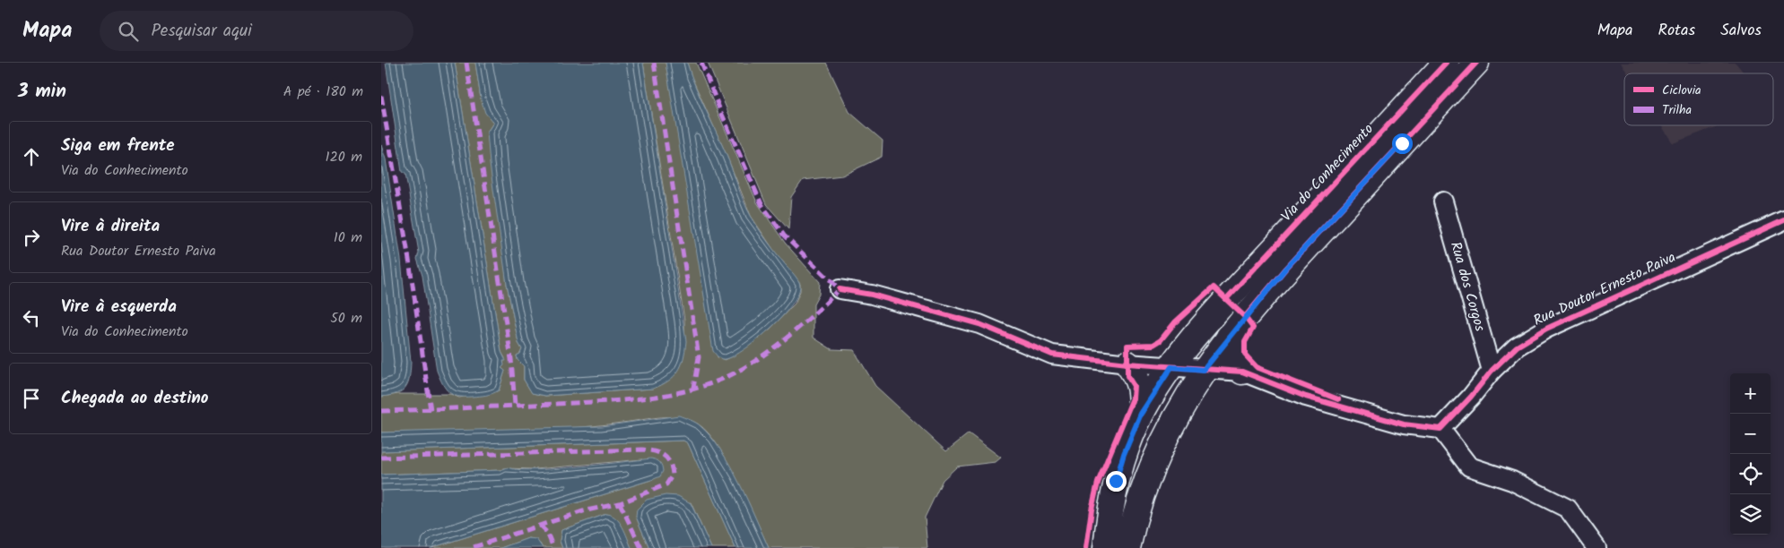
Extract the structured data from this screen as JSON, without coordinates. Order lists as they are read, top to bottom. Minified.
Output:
{"streets":{"street":["Via do Conhecimento","Rua dos Corgos","Rua Doutor Ernesto Paiva"]},"crossings":[["Rua dos Corgos","Rua Doutor Ernesto Paiva"]],"legend":["Ciclovia","Trilha"],"page":{"header":"Mapa","search":"Pesquisar aqui","nav":["Mapa","Rotas","Salvos"],"heading":["3 min","A pé · 180 m"],"list":[["Siga em frente","Via do Conhecimento","120 m"],["Vire à direita","Rua Doutor Ernesto Paiva","10 m"],["Vire à esquerda","Via do Conhecimento","50 m"],"Chegada ao destino"],"map_buttons":["+","−"]}}
